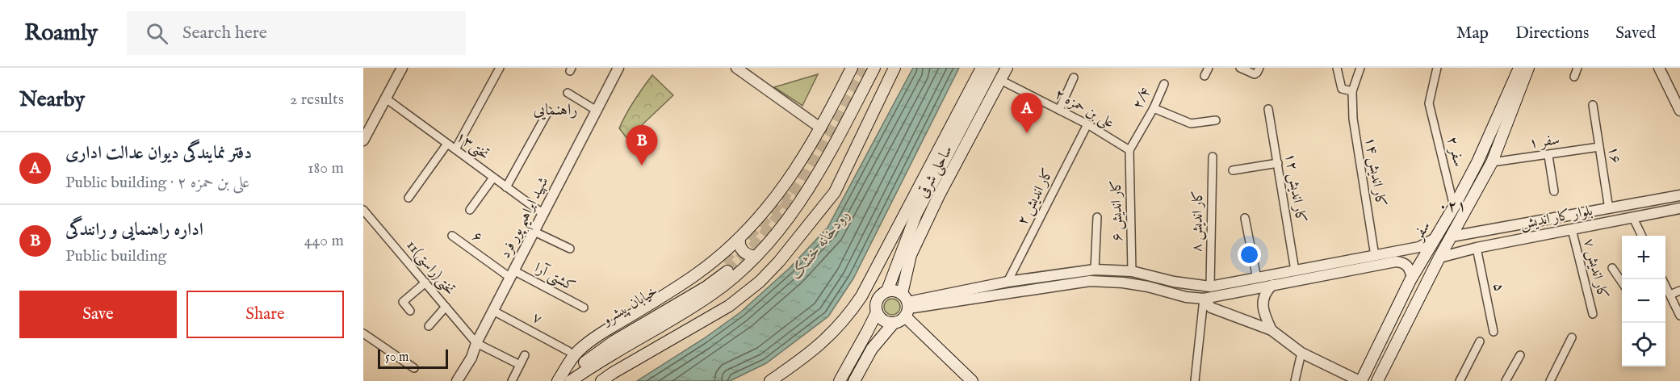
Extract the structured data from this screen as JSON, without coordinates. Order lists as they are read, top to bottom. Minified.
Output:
{"streets":{"main road":["ساحلی شرقی","سفر","خیابان پیشرو"],"street":["۲/۴","۲ علی بن حمزه","۱ سفر","تختی۱۳","۲ سفر","۱۶","۱۴ کار اندیش","۱۲ کار اندیش","۲ کار اندیش","۶ کار اندیش","شهید ابراهیم پور فرد","بلوار کار اندیش","۸ کار اندیش","۶","11تختی(راستی)","۷ کار اندیش","کشتی آرا","۵","۷"]},"crossings":[["۲/۴","۲ علی بن حمزه"],["۲/۴","۶ کار اندیش"],["۲ علی بن حمزه","ساحلی شرقی"],["۲ علی بن حمزه","۲ کار اندیش"],["۲ علی بن حمزه","۶ کار اندیش"],["۱ سفر","۱۶"],["۱ سفر","سفر"],["تختی۱۳","شهید ابراهیم پور فرد"],["۲ سفر","سفر"],["۱۶","بلوار کار اندیش"],["شهید ابراهیم پور فرد","۶"],["شهید ابراهیم پور فرد","11تختی(راستی)"],["شهید ابراهیم پور فرد","کشتی آرا"],["شهید ابراهیم پور فرد","۷"],["بلوار کار اندیش","سفر"],["بلوار کار اندیش","۷ کار اندیش"],["بلوار کار اندیش","۵"],["۶","کشتی آرا"]],"districts":["راهنمایی","۰۲۱"],"water":["رودخانه خشک"],"scale_bar":"50 m","page":{"header":"Roamly","search":"Search here","nav":["Map","Directions","Saved"],"heading":["Nearby","2 results"],"pins":["A","B"],"list":[{"mark":"A","name":"دفتر نمایندگی دیوان عدالت اداری","note":"Public building · ۲ علی بن حمزه","value":"180 m"},{"mark":"B","name":"اداره راهنمایی و رانندگی","note":"Public building","value":"440 m"}],"map_buttons":["+","−"],"buttons":["Save","Share"],"scale":"50 m"}}
